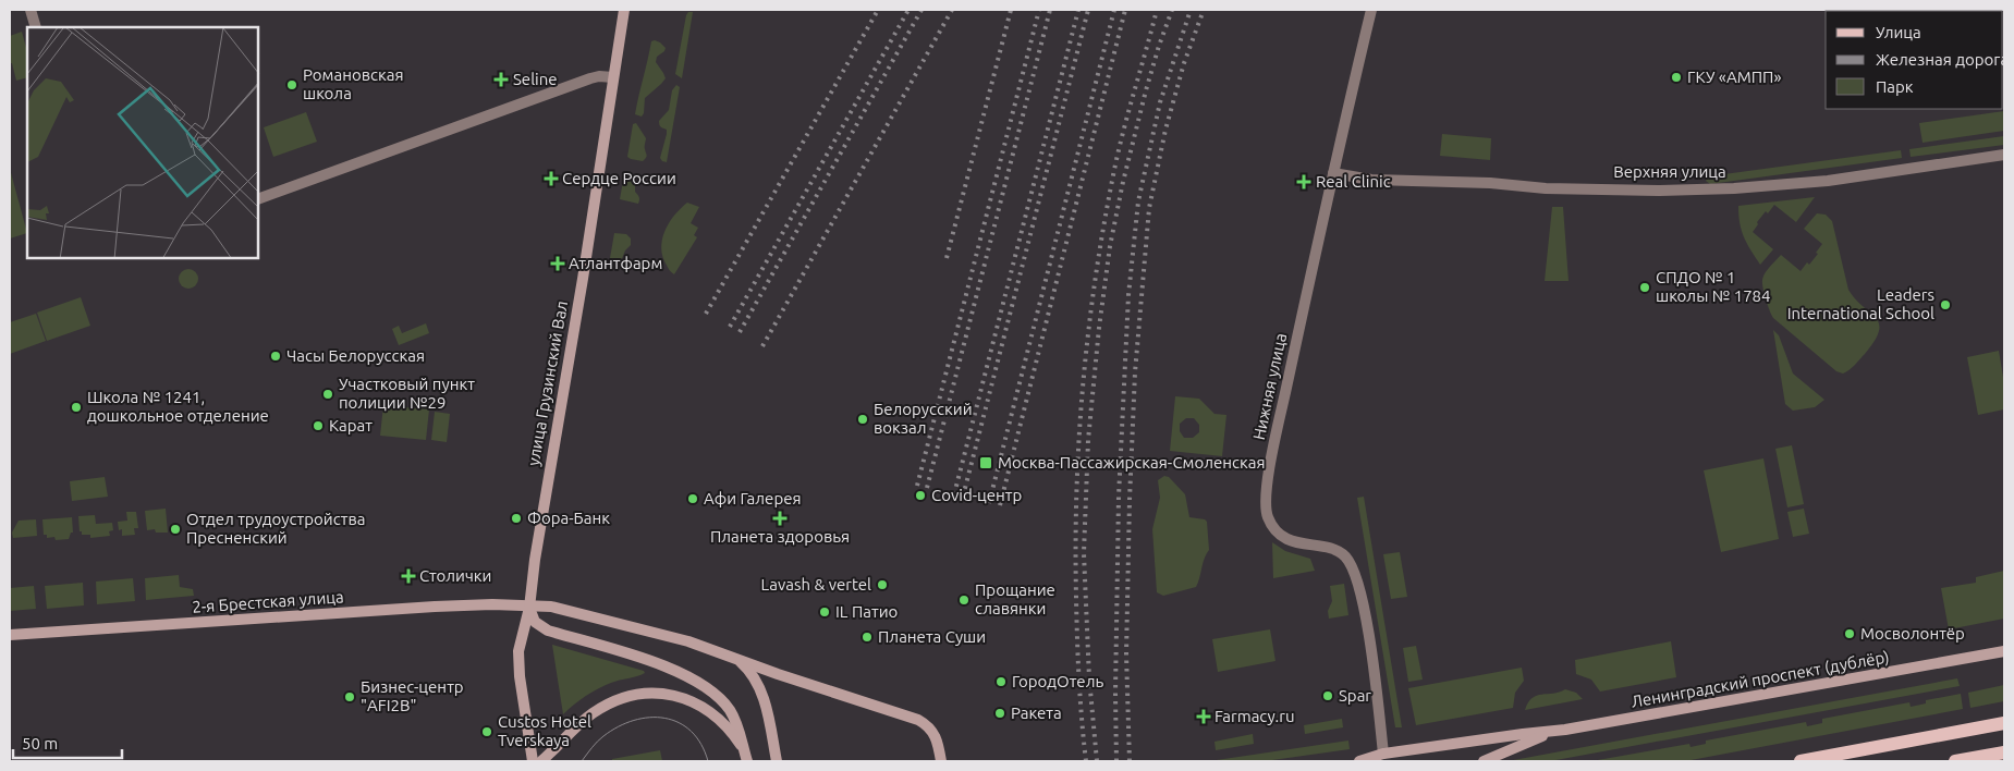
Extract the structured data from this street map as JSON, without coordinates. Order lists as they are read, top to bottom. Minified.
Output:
{"streets":{"main road":["улица Грузинский Вал","2-я Брестская улица","Ленинградский проспект (дублёр)"],"street":["Верхняя улица","Нижняя улица"]},"crossings":[["Верхняя улица","Нижняя улица"],["улица Грузинский Вал","2-я Брестская улица"],["Нижняя улица","Ленинградский проспект (дублёр)"]],"places":{"other":["ГКУ «АМПП»","Романовская школа","СПДО № 1 школы № 1784","Leaders International School","Часы Белорусская","Участковый пункт полиции №29","Школа № 1241, дошкольное отделение","Белорусский вокзал","Карат","Covid-центр","Афи Галерея","Фора-Банк","Отдел трудоустройства Пресненский","Lavash & vertel","Прощание славянки","IL Патио","Мосволонтёр","Планета Суши","ГородОтель","Spar","Бизнес-центр \"AFI2B\"","Ракета","Custos Hotel Tverskaya"],"health":["Seline","Сердце России","Real Clinic","Атлантфарм","Планета здоровья","Столички","Farmacy.ru"],"transit":["Москва-Пассажирская-Смоленская"]},"legend":["Улица","Железная дорога","Парк"],"scale_bar":"50 m"}
